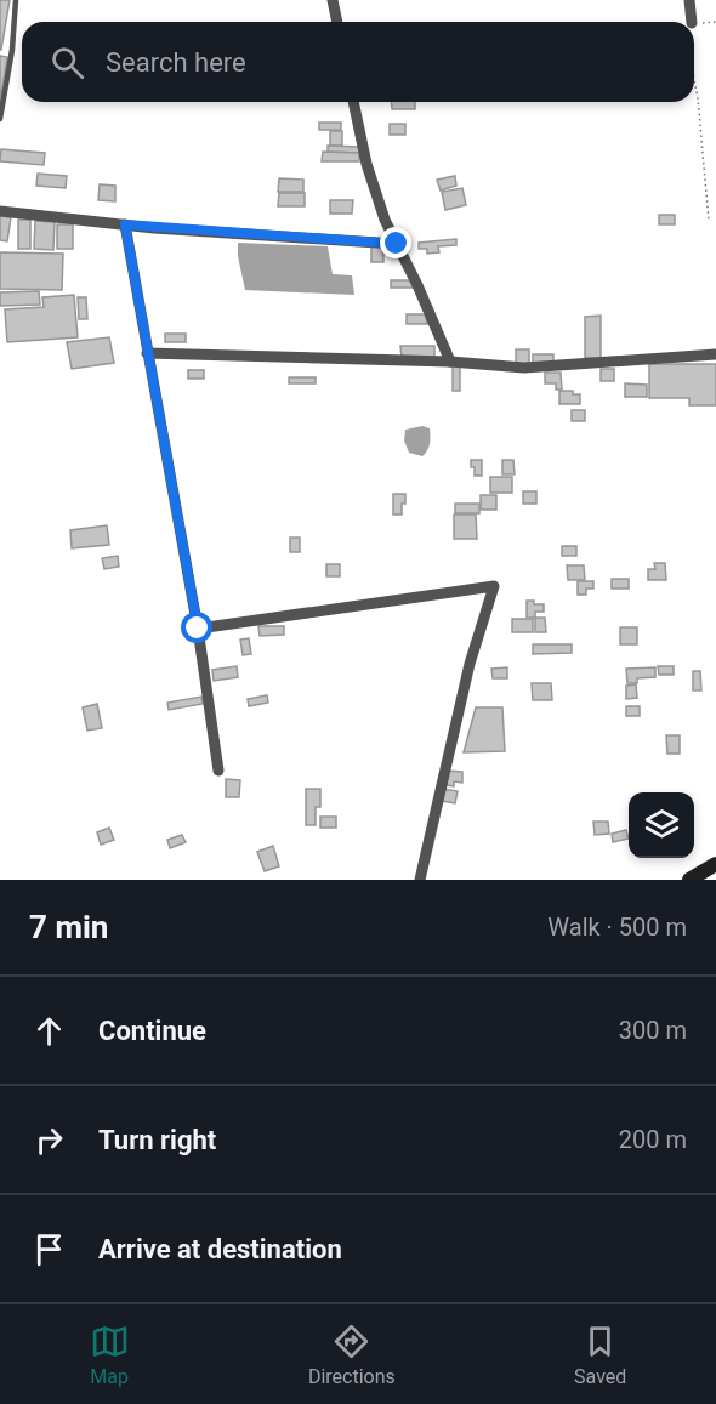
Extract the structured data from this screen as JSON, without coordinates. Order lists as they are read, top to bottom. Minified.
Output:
{"page":{"search":"Search here","heading":["7 min","Walk · 500 m"],"list":[["Continue","300 m"],["Turn right","200 m"],"Arrive at destination"],"nav":["Map","Directions","Saved"]}}
